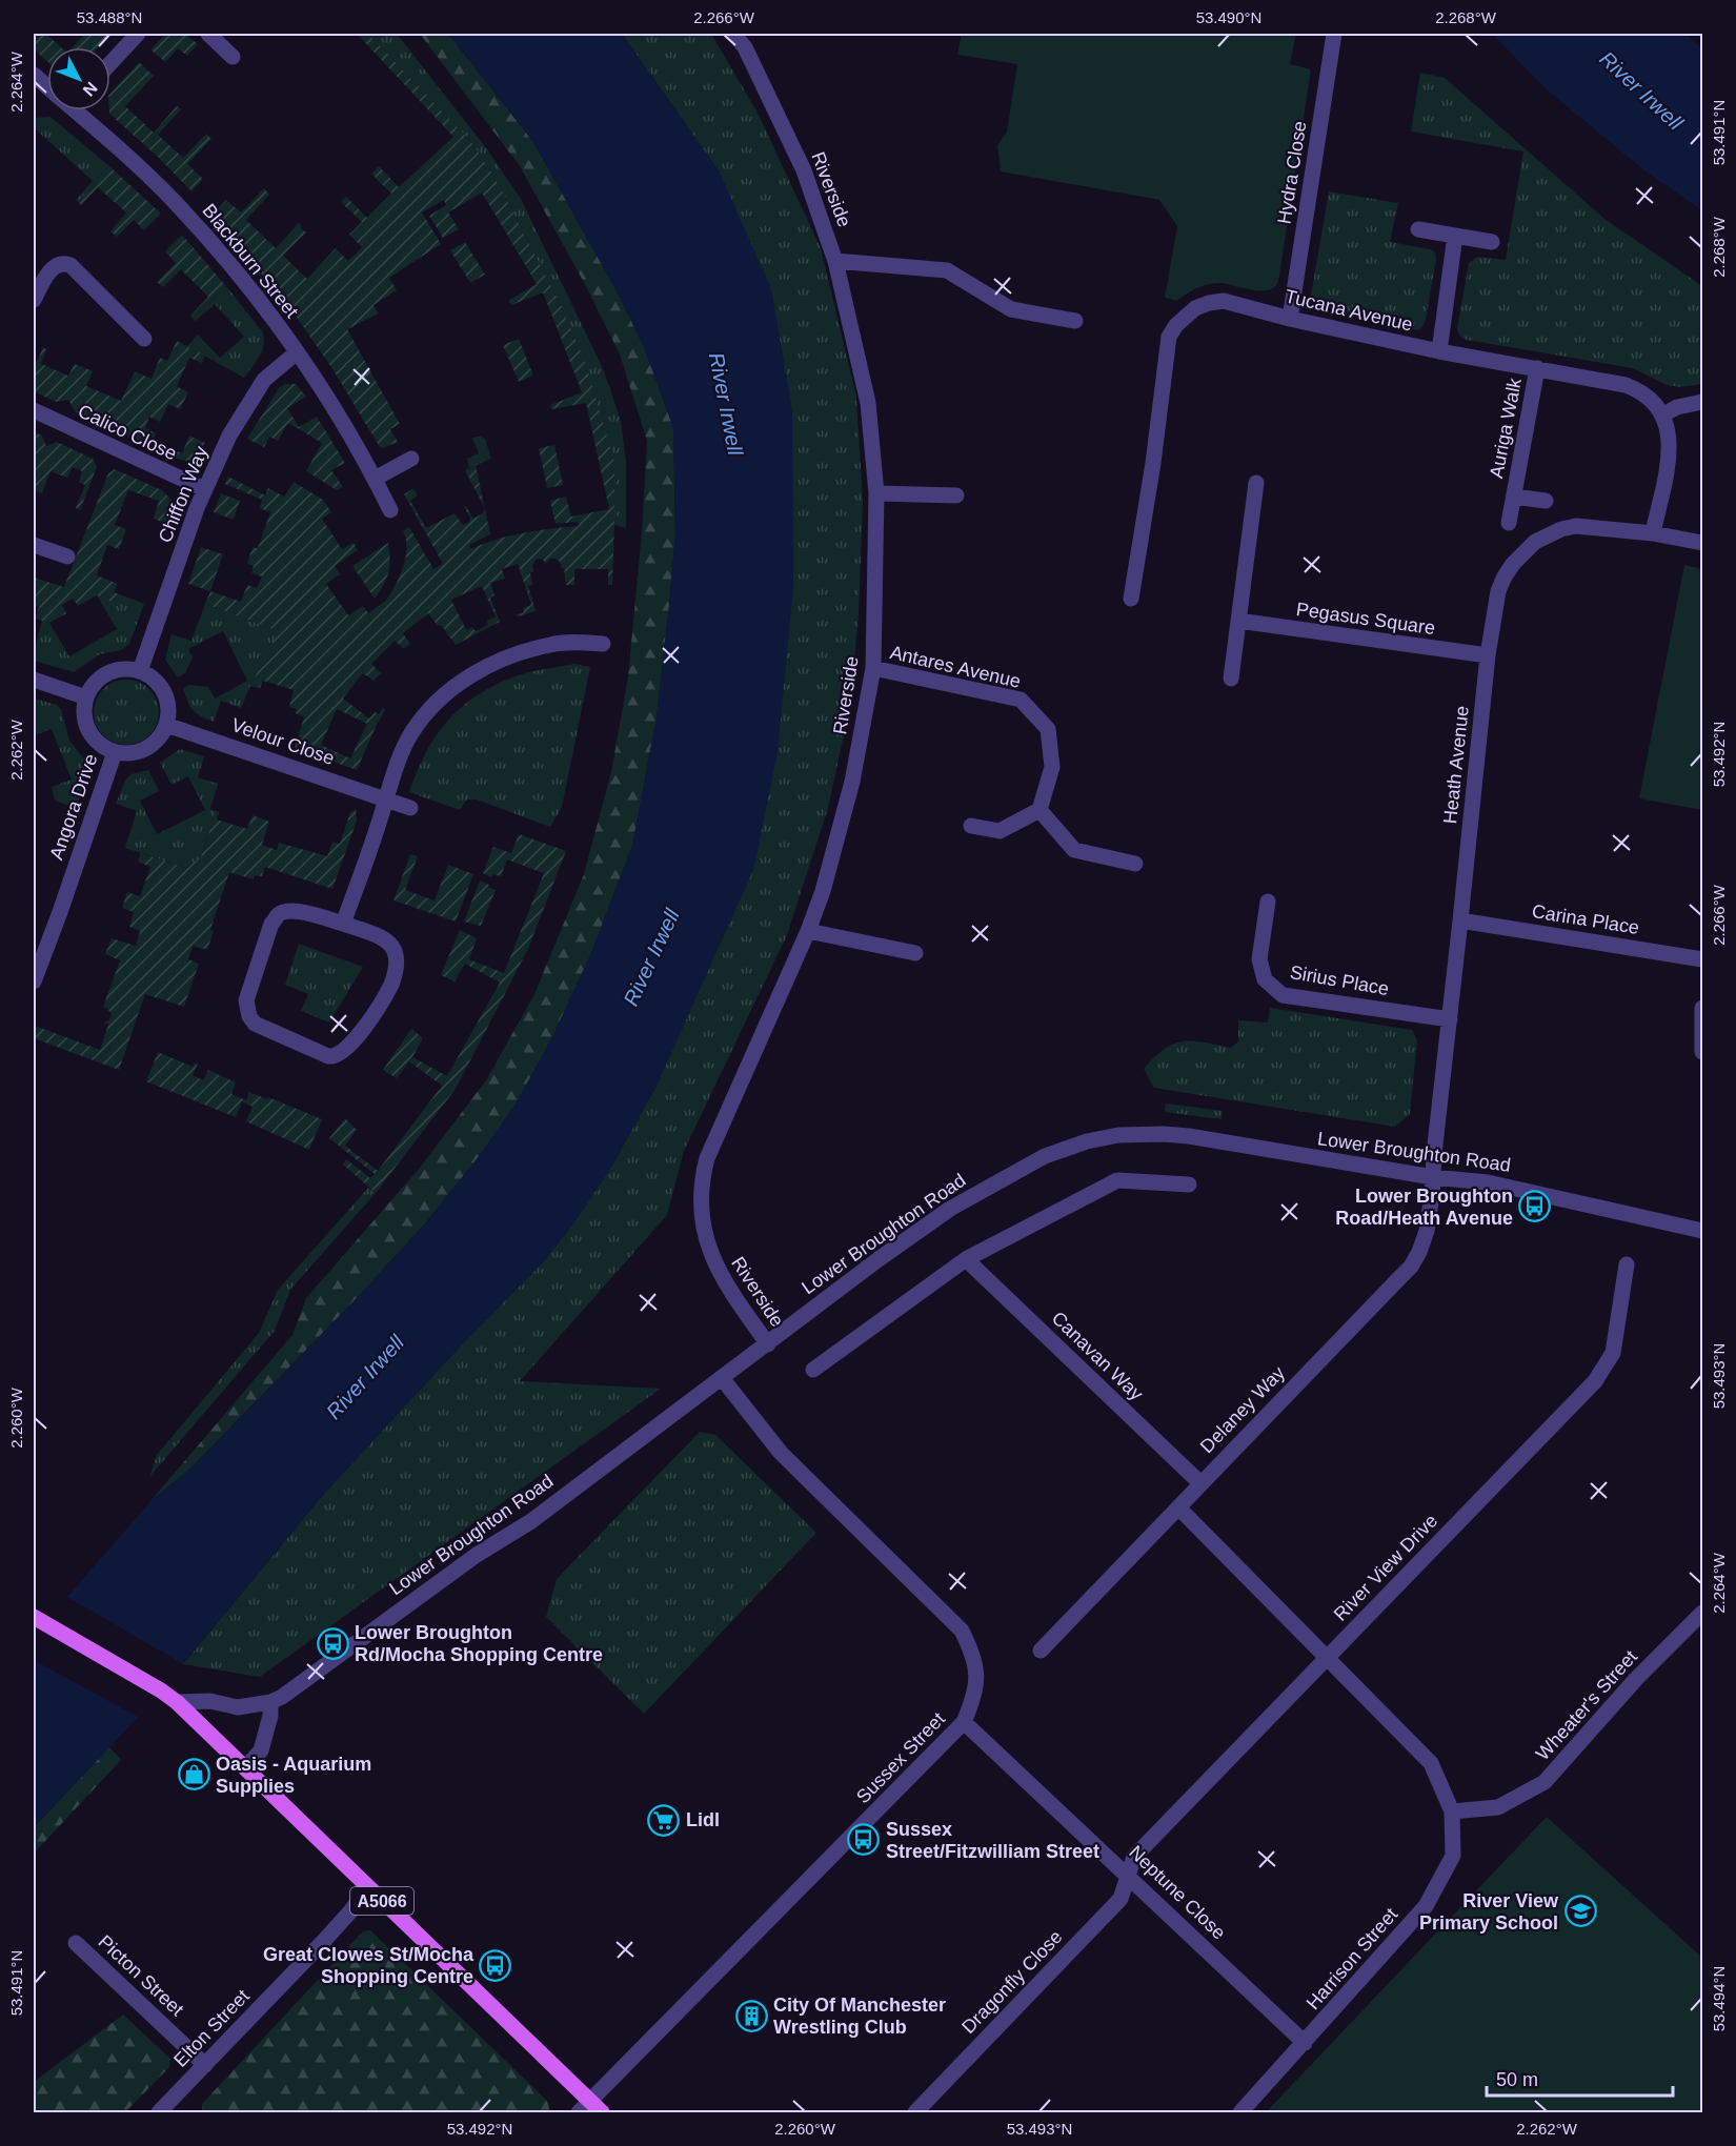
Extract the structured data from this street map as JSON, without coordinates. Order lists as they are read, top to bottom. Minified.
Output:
{"streets":{"main road":["A5066"],"street":["Hydra Close","Riverside","Blackburn Street","Tucana Avenue","Auriga Walk","Calico Close","Chiffon Way","Pegasus Square","Antares Avenue","Velour Close","Heath Avenue","Angora Drive","Carina Place","Sirius Place","Lower Broughton Road","Canavan Way","Delaney Way","River View Drive","Wheater's Street","Sussex Street","Neptune Close","Harrison Street","Picton Street","Dragonfly Close","Elton Street"]},"crossings":[["Hydra Close","Tucana Avenue"],["Riverside","Antares Avenue"],["Riverside","Lower Broughton Road"],["Blackburn Street","Chiffon Way"],["Tucana Avenue","Auriga Walk"],["Calico Close","Chiffon Way"],["Chiffon Way","Velour Close"],["Chiffon Way","Angora Drive"],["Pegasus Square","Heath Avenue"],["Velour Close","Angora Drive"],["Heath Avenue","Carina Place"],["Heath Avenue","Sirius Place"],["Heath Avenue","Lower Broughton Road"],["Heath Avenue","Delaney Way"],["Lower Broughton Road","Delaney Way"],["Lower Broughton Road","Sussex Street"],["Lower Broughton Road","A5066"],["Canavan Way","Delaney Way"],["River View Drive","Neptune Close"],["River View Drive","Dragonfly Close"],["Wheater's Street","Harrison Street"],["Sussex Street","Neptune Close"],["Sussex Street","A5066"],["Neptune Close","Harrison Street"],["Neptune Close","Dragonfly Close"],["A5066","Elton Street"],["Picton Street","Elton Street"]],"water":["River Irwell"],"places":{"bus stop":["Lower Broughton Road/Heath Avenue","Lower Broughton Rd/Mocha Shopping Centre","Sussex Street/Fitzwilliam Street","Great Clowes St/Mocha Shopping Centre"],"shop":["Oasis - Aquarium Supplies"],"supermarket":["Lidl"],"school or university":["River View Primary School"],"building":["City Of Manchester Wrestling Club"]},"scale_bar":"50 m","north":"bottom right","coordinates":["53.488°N","2.266°W","53.490°N","2.268°W","2.264°W","53.491°N","2.262°W","53.492°N","53.493°N","2.260°W","53.494°N"]}
